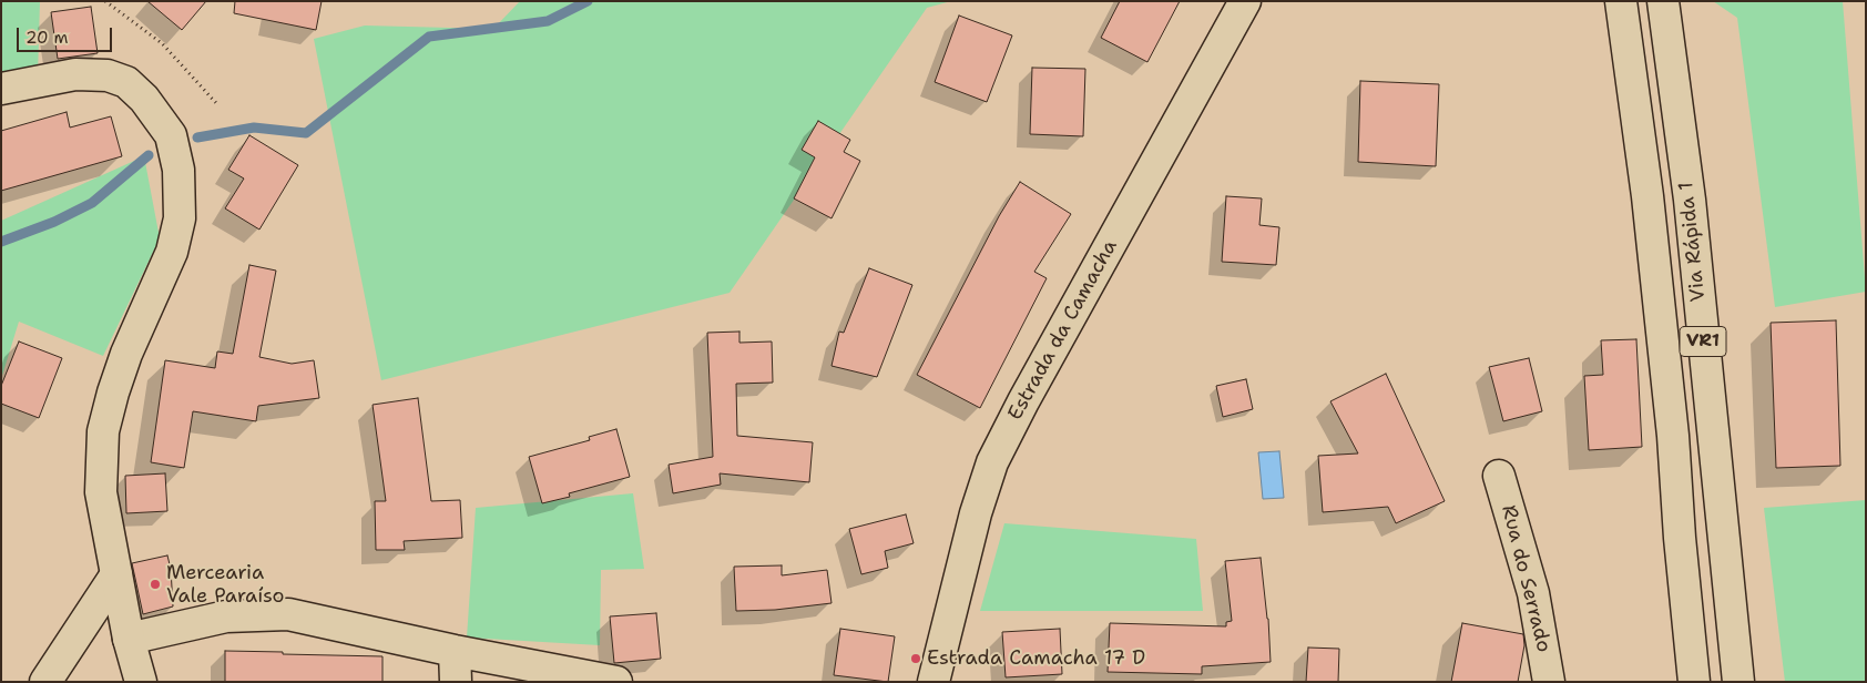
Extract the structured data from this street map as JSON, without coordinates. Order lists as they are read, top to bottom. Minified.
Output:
{"streets":{"main road":["Via Rápida 1","Estrada da Camacha","VR1","Rua do Serrado"]},"places":["Mercearia Vale Paraíso","Estrada Camacha 17 D"],"scale_bar":"20 m"}
